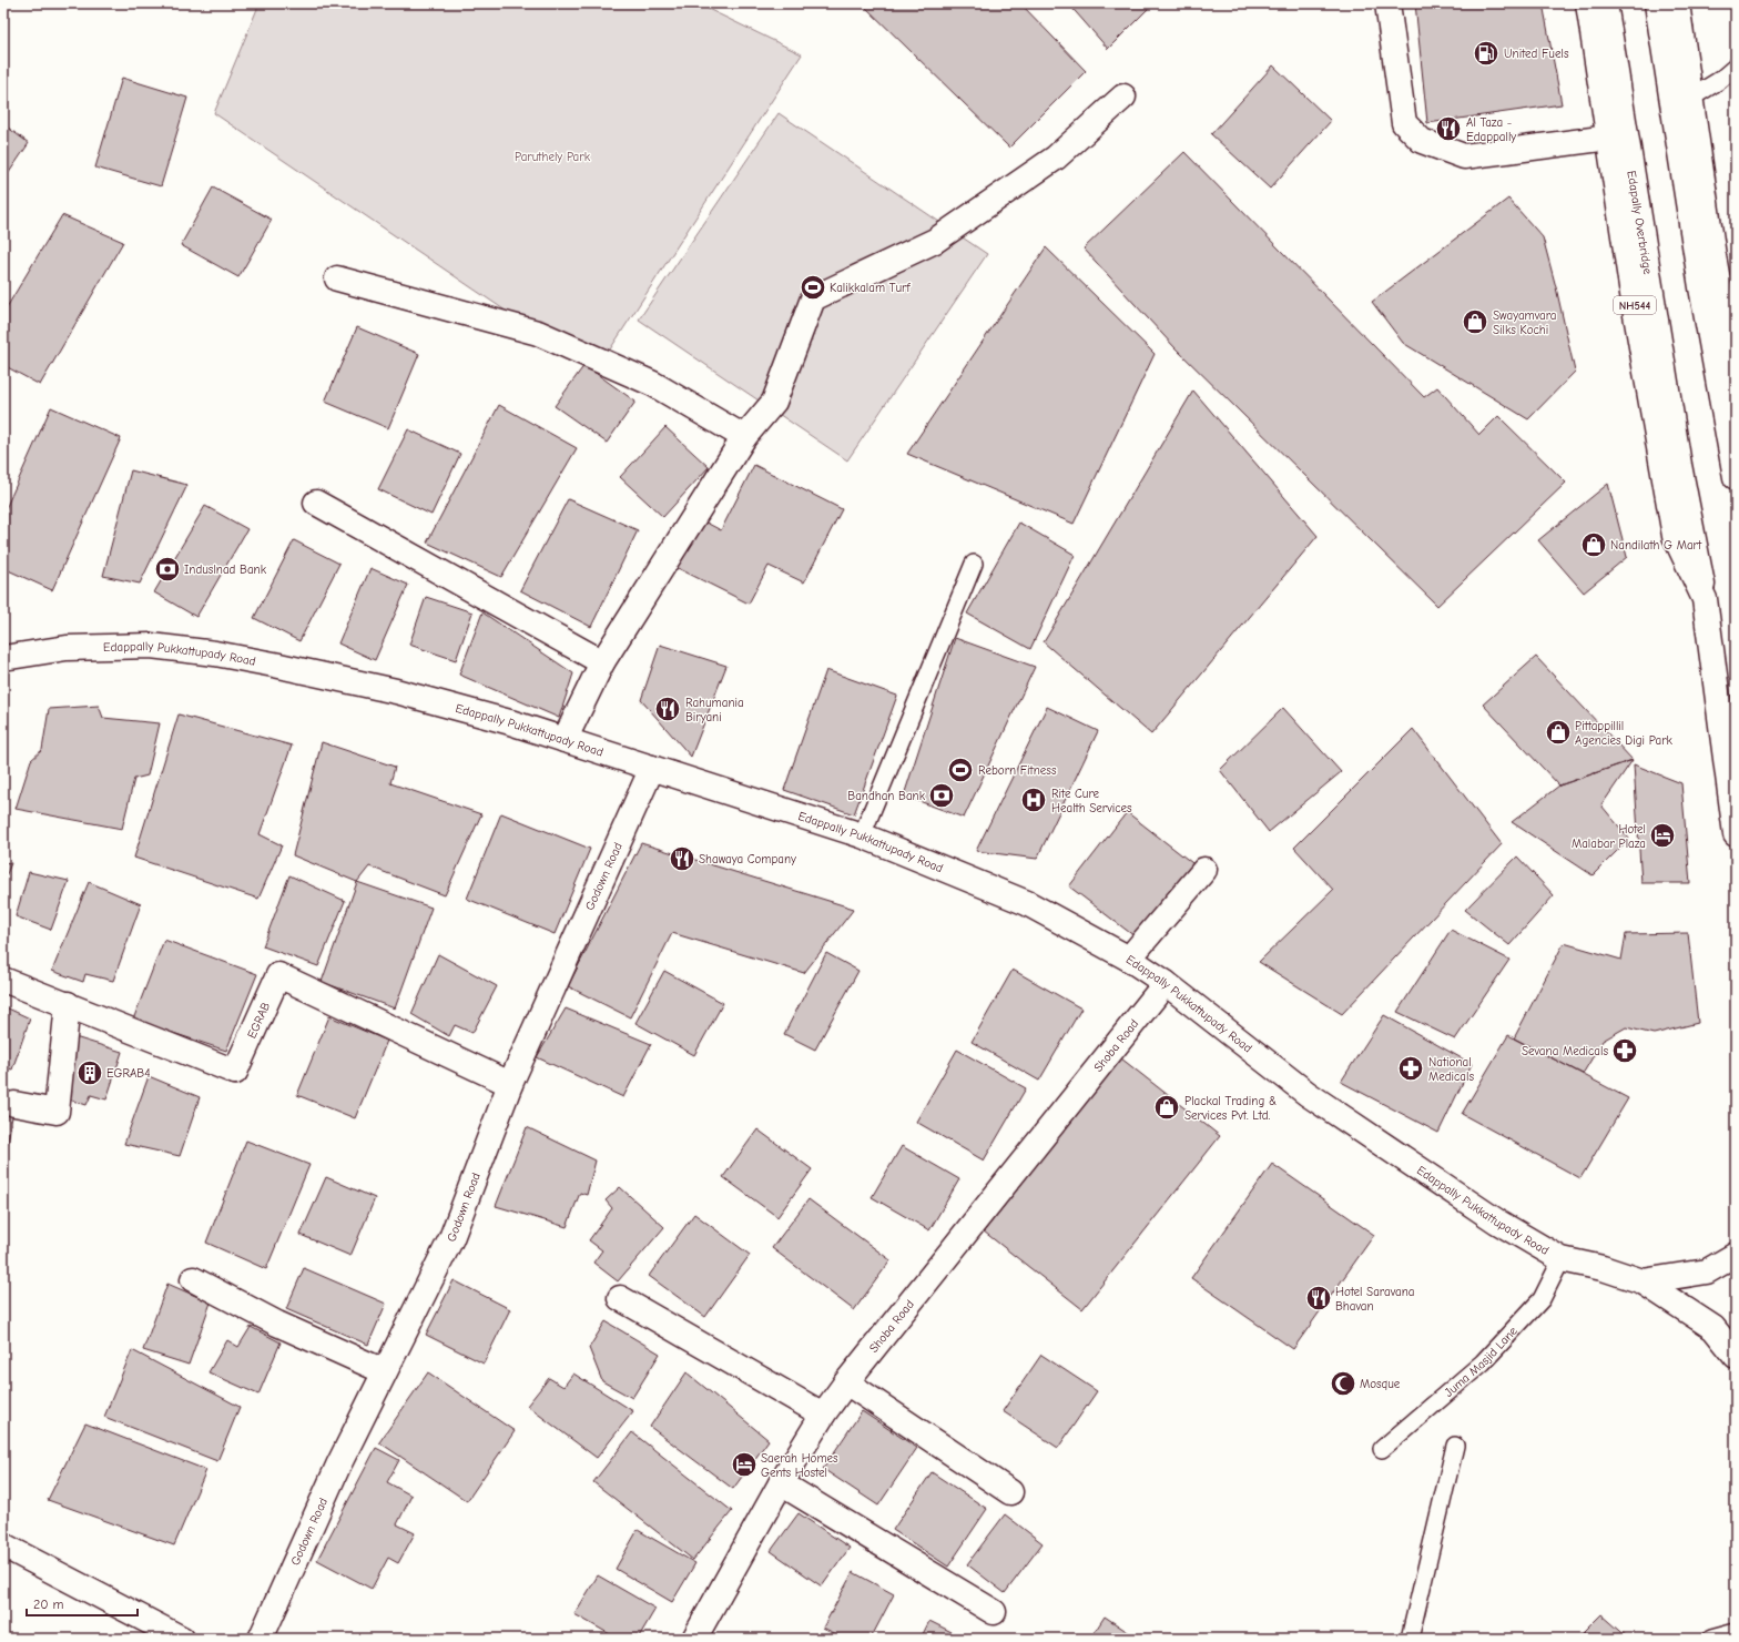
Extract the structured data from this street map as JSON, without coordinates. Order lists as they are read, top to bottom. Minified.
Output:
{"streets":{"main road":["Edapally Overbridge","NH544","Edappally Pukkattupady Road","Godown Road","EGRAB","Shoba Road"],"lane":["Juma Masjid Lane"]},"crossings":[["Edapally Overbridge","NH544"],["Edappally Pukkattupady Road","Godown Road"],["Edappally Pukkattupady Road","Shoba Road"],["Edappally Pukkattupady Road","Juma Masjid Lane"],["Godown Road","EGRAB"]],"parks":["Paruthely Park"],"places":{"fuel station":["United Fuels"],"restaurant":["Al Taza - Edappally","Rahumania Biryani","Shawaya Company","Hotel Saravana Bhavan"],"sports":["Kalikkalam Turf","Reborn Fitness"],"shop":["Swayamvara Silks Kochi","Nandilath G Mart","Pittappillil Agencies Digi Park","Plackal Trading & Services Pvt. Ltd."],"bank":["Induslnad Bank","Bandhan Bank"],"hospital":["Rite Cure Health Services"],"hotel":["Hotel Malabar Plaza","Saerah Homes Gents Hostel"],"pharmacy":["Sevana Medicals","National Medicals"],"building":["EGRAB4"],"mosque":["Mosque"]},"scale_bar":"20 m"}
